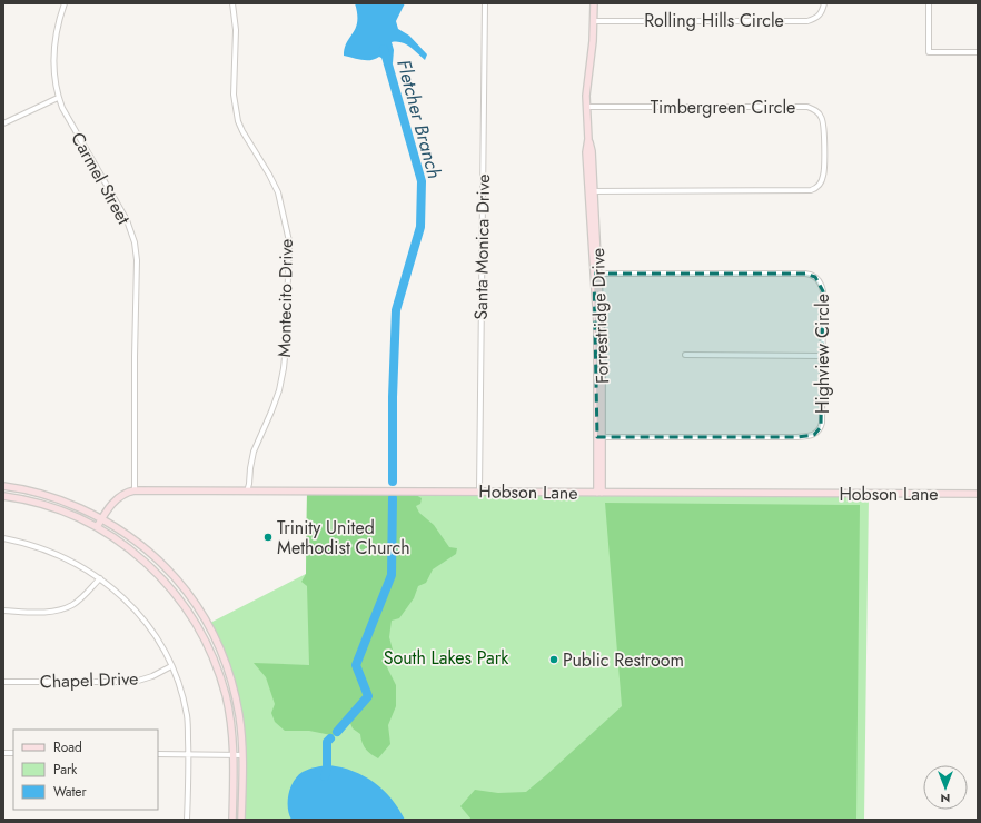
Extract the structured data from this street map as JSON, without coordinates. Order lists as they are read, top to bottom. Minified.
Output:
{"streets":{"street":["Rolling Hills Circle","Timbergreen Circle","Carmel Street","Santa Monica Drive","Montecito Drive","Forrestridge Drive","Highview Circle","Hobson Lane","Chapel Drive"]},"crossings":[["Rolling Hills Circle","Forrestridge Drive"],["Timbergreen Circle","Forrestridge Drive"],["Carmel Street","Hobson Lane"],["Santa Monica Drive","Hobson Lane"],["Montecito Drive","Hobson Lane"],["Forrestridge Drive","Highview Circle"],["Forrestridge Drive","Hobson Lane"]],"water":["Fletcher Branch"],"parks":["South Lakes Park"],"places":["Trinity United Methodist Church","Public Restroom"],"legend":["Road","Park","Water"],"north":"bottom"}
